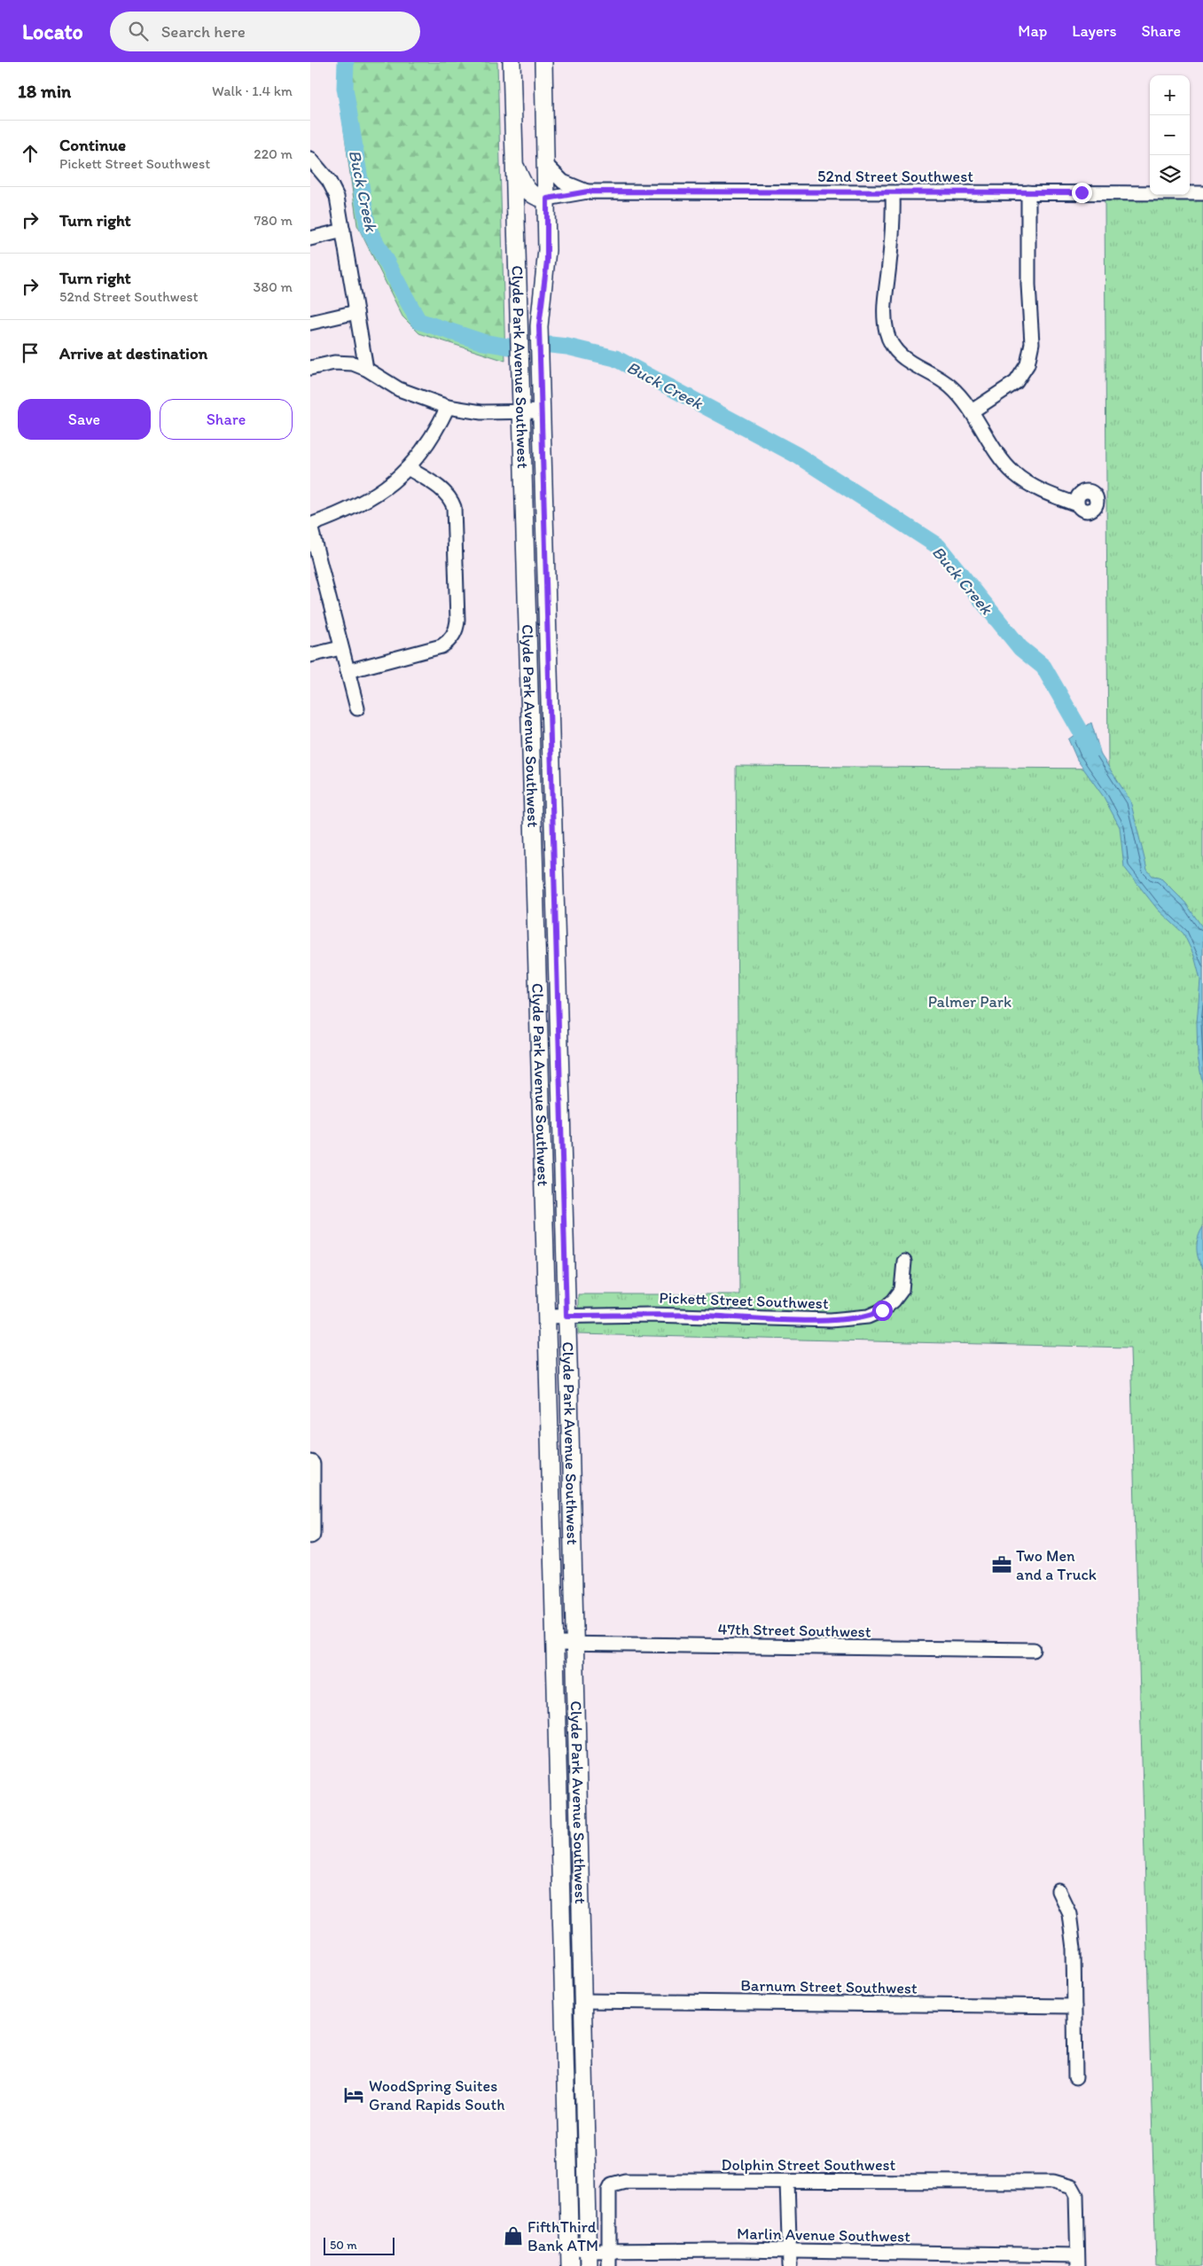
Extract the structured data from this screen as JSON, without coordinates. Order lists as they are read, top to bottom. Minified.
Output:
{"streets":{"main road":["Clyde Park Avenue Southwest"],"street":["52nd Street Southwest","Pickett Street Southwest","47th Street Southwest","Barnum Street Southwest","Dolphin Street Southwest","Marlin Avenue Southwest"]},"crossings":[["52nd Street Southwest","Clyde Park Avenue Southwest"],["Clyde Park Avenue Southwest","Pickett Street Southwest"],["Clyde Park Avenue Southwest","47th Street Southwest"],["Clyde Park Avenue Southwest","Barnum Street Southwest"],["Clyde Park Avenue Southwest","Marlin Avenue Southwest"],["Dolphin Street Southwest","Marlin Avenue Southwest"]],"water":["Buck Creek"],"parks":["Palmer Park"],"places":{"office":["Two Men and a Truck"],"hotel":["WoodSpring Suites Grand Rapids South"],"shop":["FifthThird Bank ATM"]},"scale_bar":"50 m","page":{"header":"Locato","search":"Search here","nav":["Map","Layers","Share"],"heading":["18 min","Walk · 1.4 km"],"map_buttons":["+","−"],"list":[["Continue","Pickett Street Southwest","220 m"],["Turn right","780 m"],["Turn right","52nd Street Southwest","380 m"],"Arrive at destination"],"buttons":["Save","Share"],"scale":"50 m"}}
